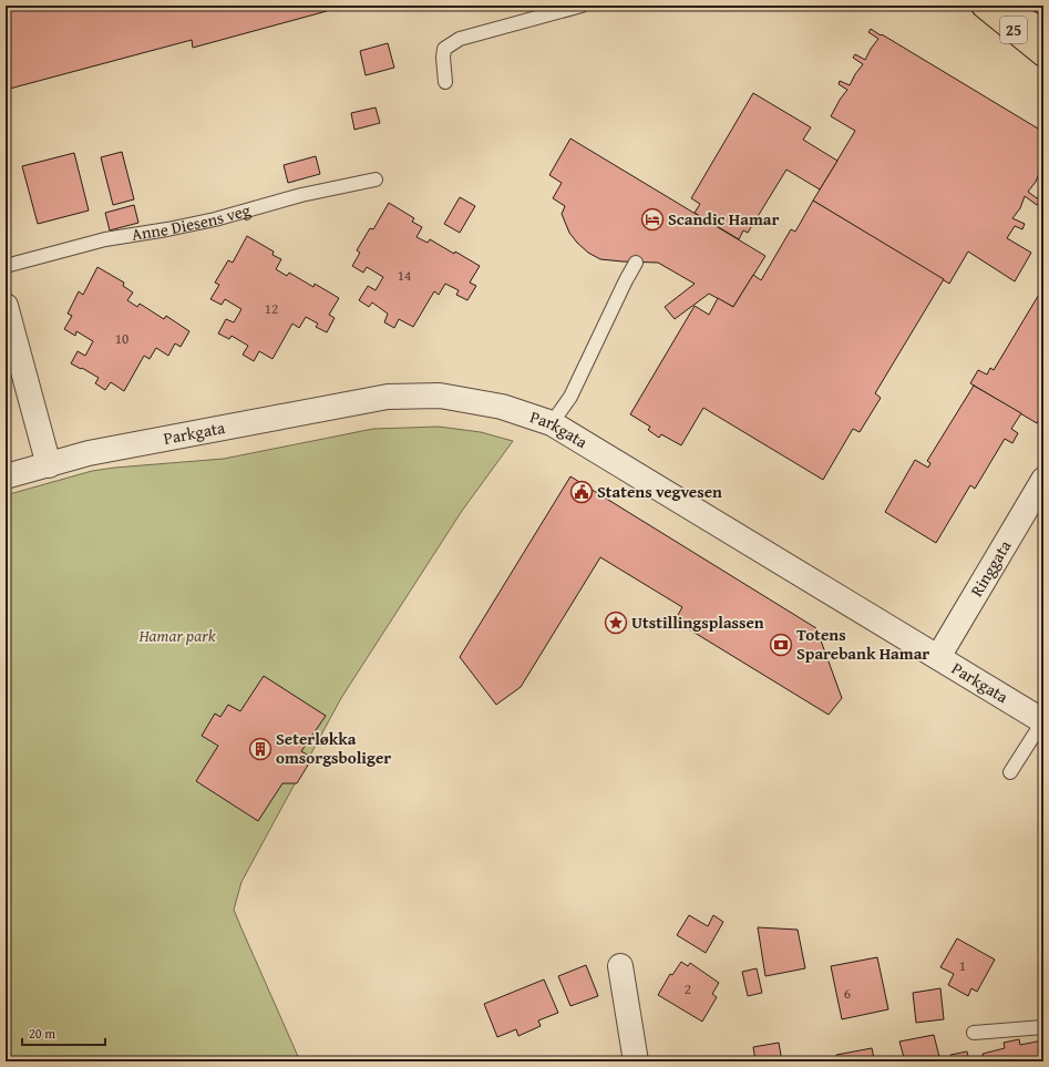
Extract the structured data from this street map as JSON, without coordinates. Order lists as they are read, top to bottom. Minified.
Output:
{"streets":{"highway":["25"],"street":["Parkgata","Ringgata"],"lane":["Anne Diesens veg"]},"crossings":[["Parkgata","Ringgata"]],"parks":["Hamar park"],"places":{"hotel":["Scandic Hamar"],"public building":["Statens vegvesen"],"place":["Utstillingsplassen"],"bank":["Totens Sparebank Hamar"],"building":["Seterløkka omsorgsboliger"]},"house_numbers":["14","12","10","1","2","6"],"scale_bar":"20 m"}
